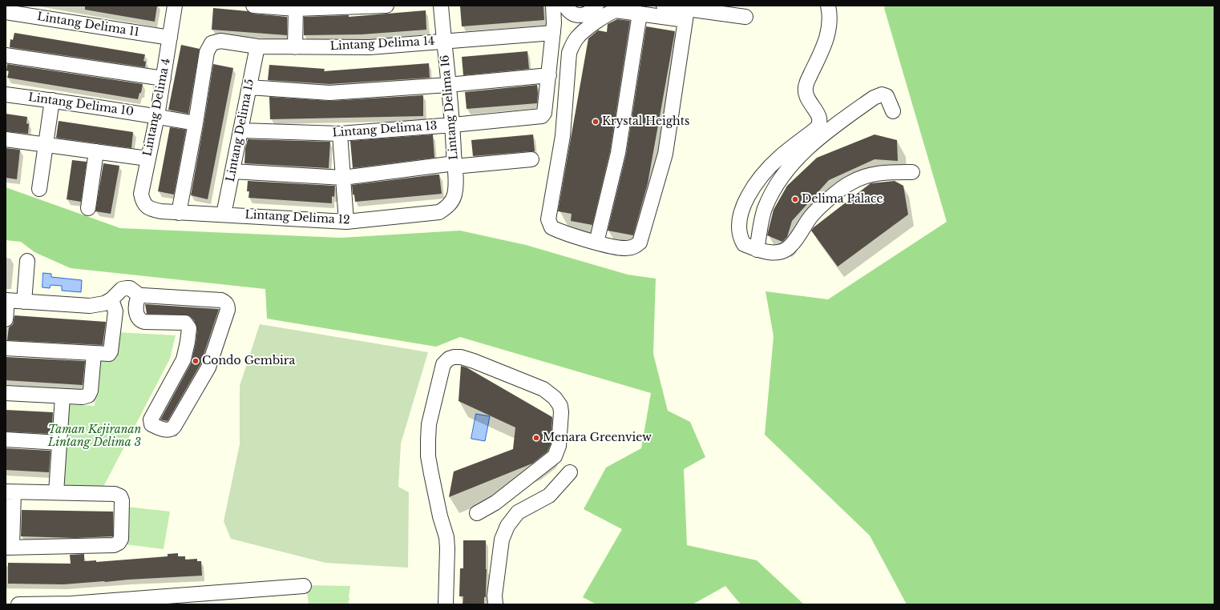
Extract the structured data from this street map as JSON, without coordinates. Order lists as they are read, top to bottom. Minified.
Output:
{"streets":{"street":["Lintang Delima 11","Lintang Delima 14","Lintang Delima 10","Lintang Delima 4","Lintang Delima 16","Lintang Delima 13","Lintang Delima 15","Lintang Delima 12"]},"crossings":[["Lintang Delima 11","Lintang Delima 4"],["Lintang Delima 14","Lintang Delima 10"],["Lintang Delima 14","Lintang Delima 16"],["Lintang Delima 14","Lintang Delima 15"],["Lintang Delima 10","Lintang Delima 4"],["Lintang Delima 4","Lintang Delima 12"],["Lintang Delima 16","Lintang Delima 13"],["Lintang Delima 16","Lintang Delima 12"],["Lintang Delima 13","Lintang Delima 15"],["Lintang Delima 15","Lintang Delima 12"]],"parks":["Taman Kejiranan Lintang Delima 3"],"places":["Krystal Heights","Delima Palace","Condo Gembira","Menara Greenview"]}
